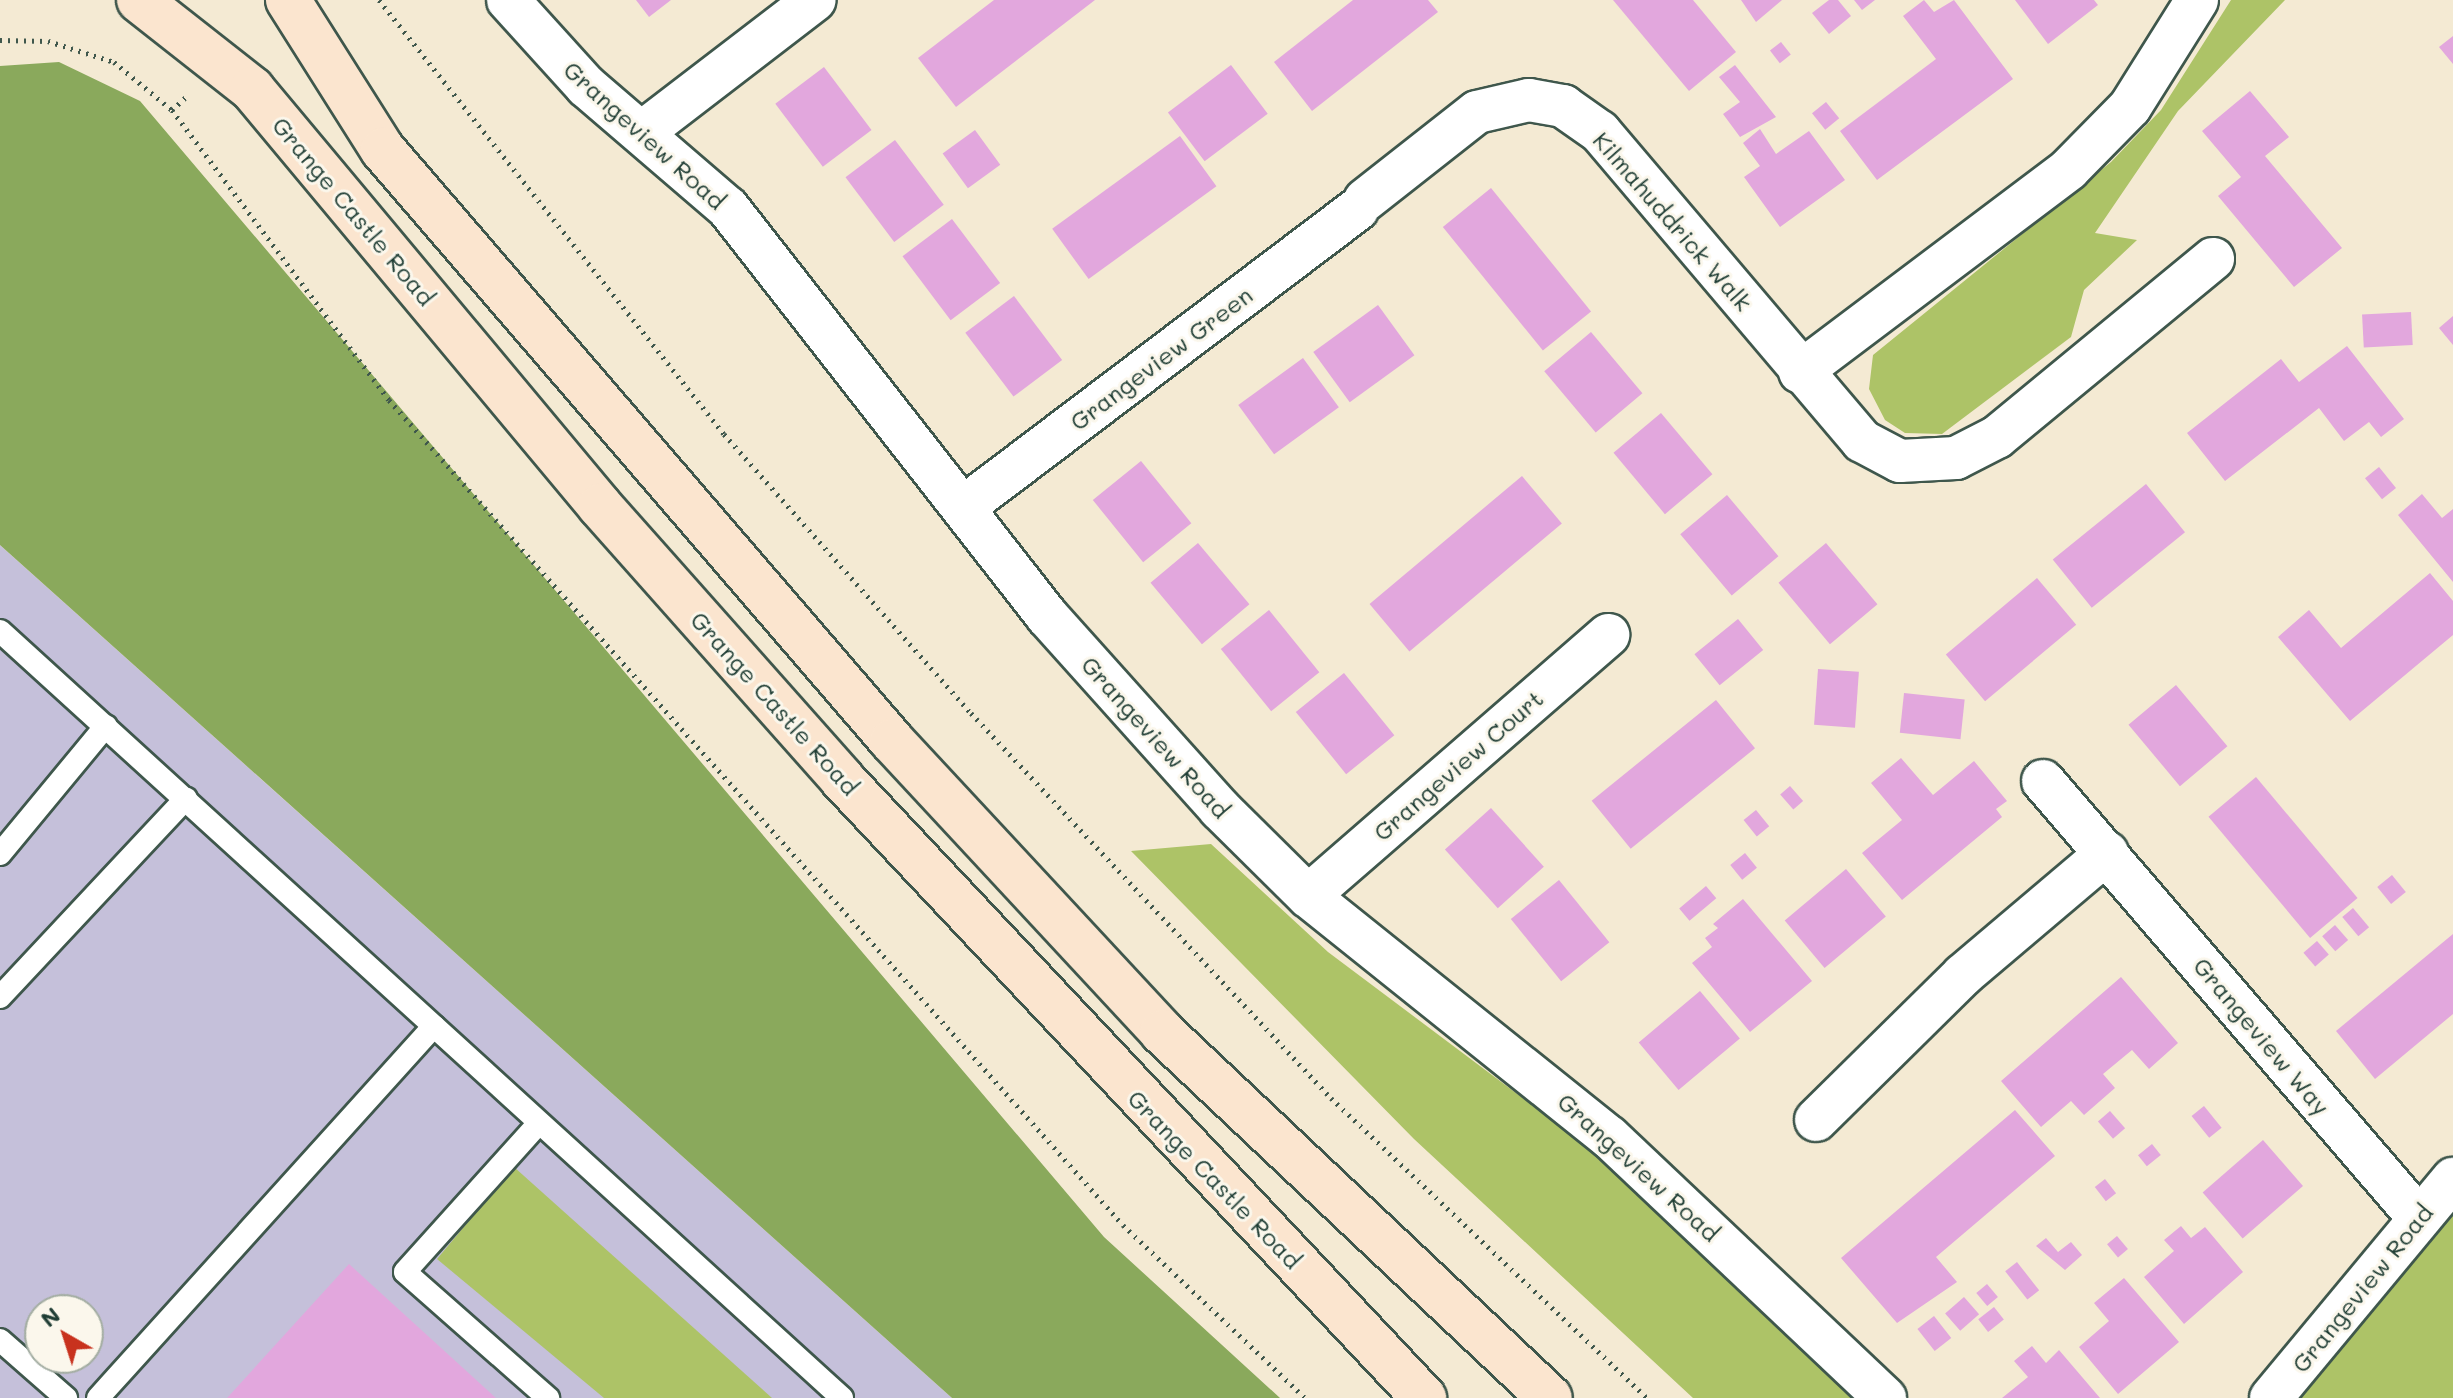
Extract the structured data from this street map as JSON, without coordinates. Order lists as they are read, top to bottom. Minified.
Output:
{"streets":{"main road":["Grange Castle Road"],"street":["Grangeview Road","Kilmahuddrick Walk","Grangeview Green","Grangeview Court","Grangeview Way"]},"crossings":[["Grangeview Road","Grangeview Green"],["Grangeview Road","Grangeview Court"],["Grangeview Road","Grangeview Way"],["Kilmahuddrick Walk","Grangeview Green"]],"north":"top left"}
